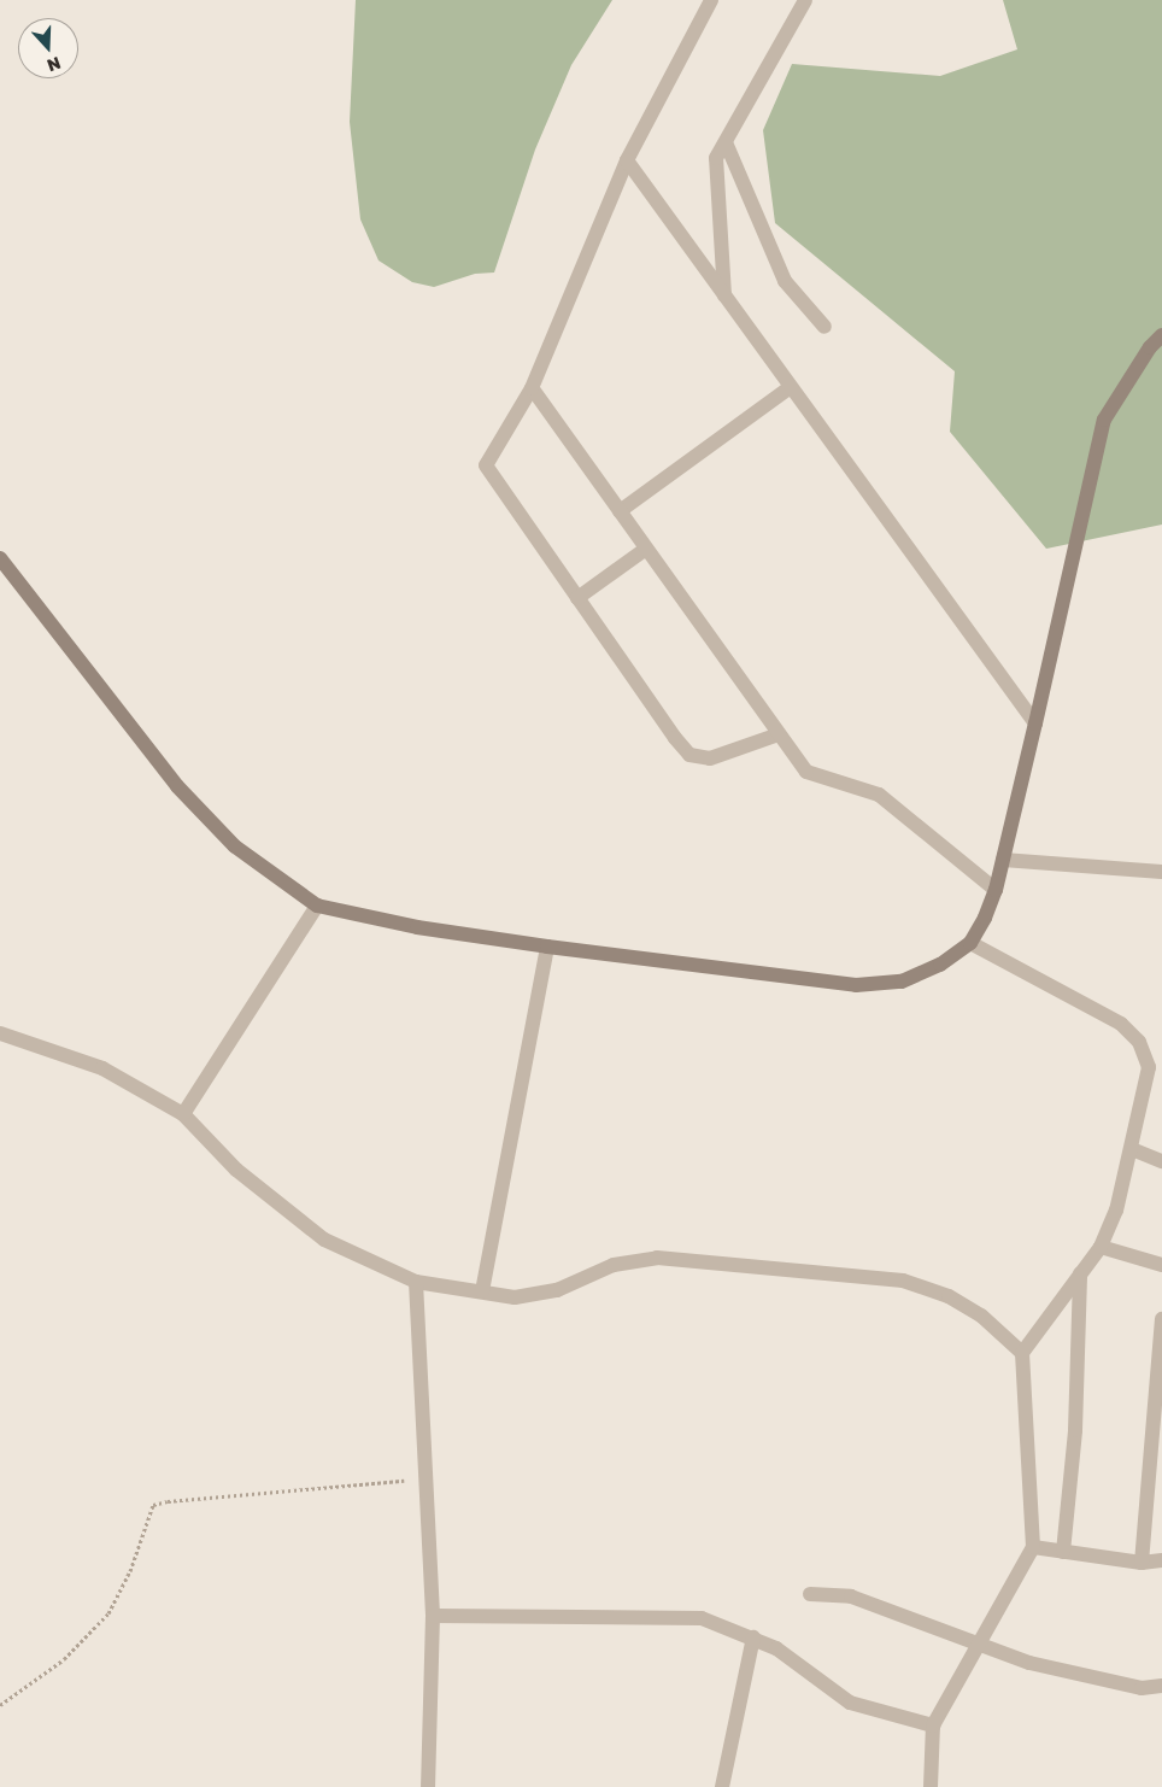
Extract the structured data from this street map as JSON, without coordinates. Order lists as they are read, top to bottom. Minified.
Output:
{"north":"bottom"}
